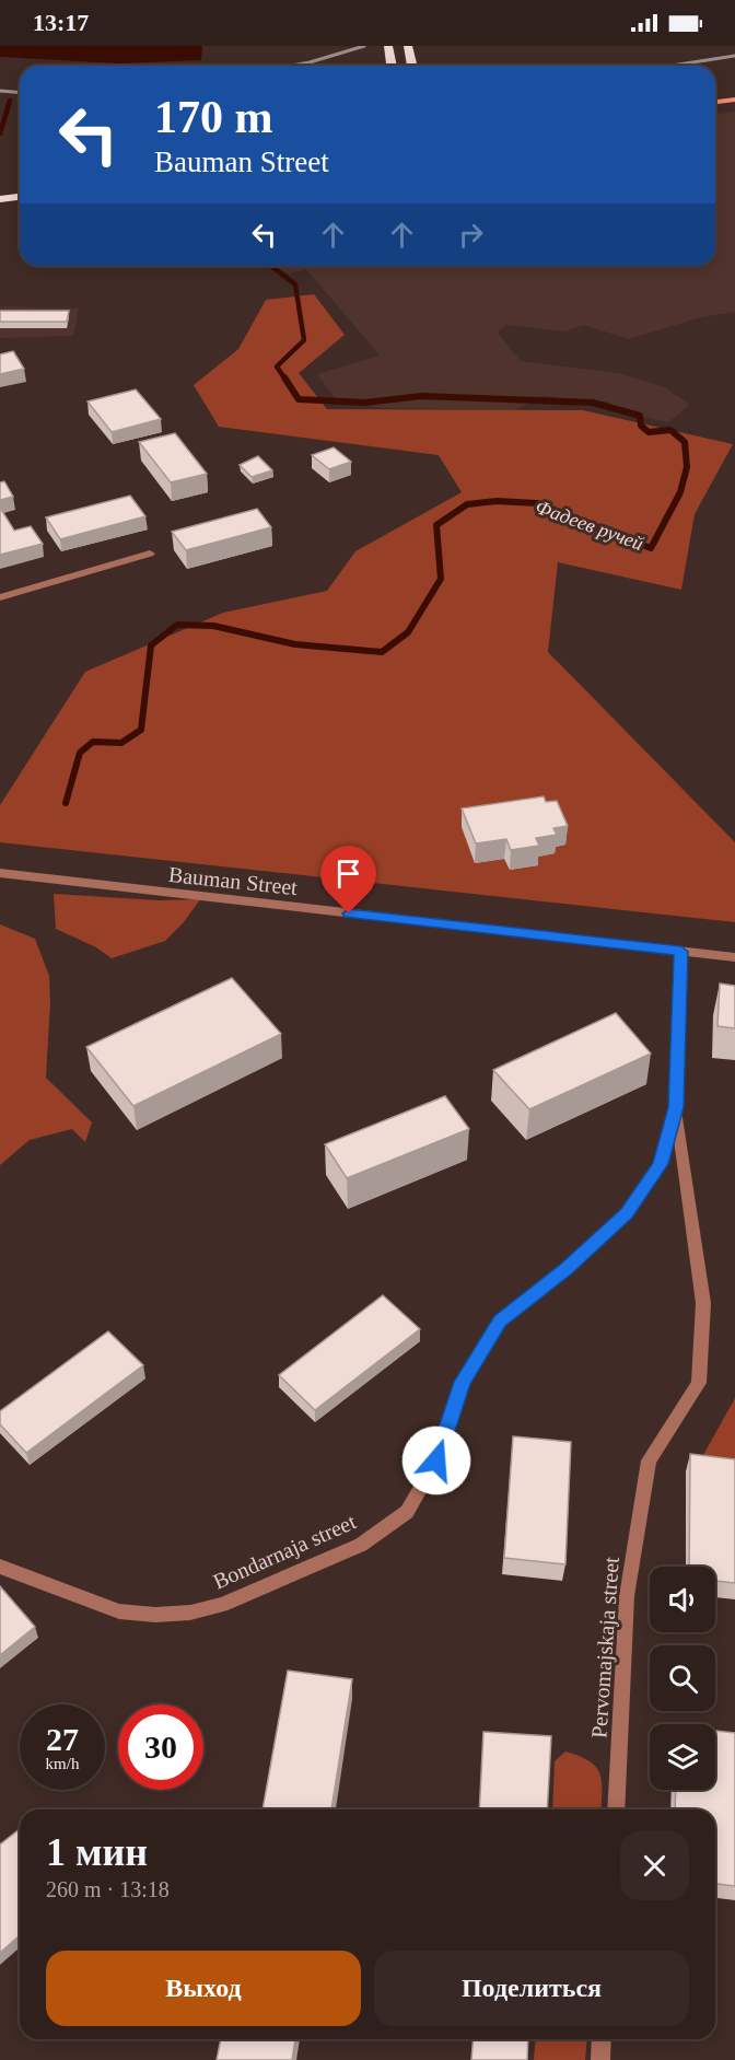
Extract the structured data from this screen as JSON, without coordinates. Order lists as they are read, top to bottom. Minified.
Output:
{"streets":{"street":["Bauman Street","Bondarnaja street","Pervomajskaja street"]},"crossings":[["Bauman Street","Bondarnaja street"],["Bondarnaja street","Pervomajskaja street"]],"water":["Фадеев ручей"],"page":{"status":"13:17","turn":["170 m","Bauman Street"],"speed":"27 km/h","limit":"30","heading":["1 мин","260 m · 13:18"],"buttons":["Выход","Поделиться"]}}
